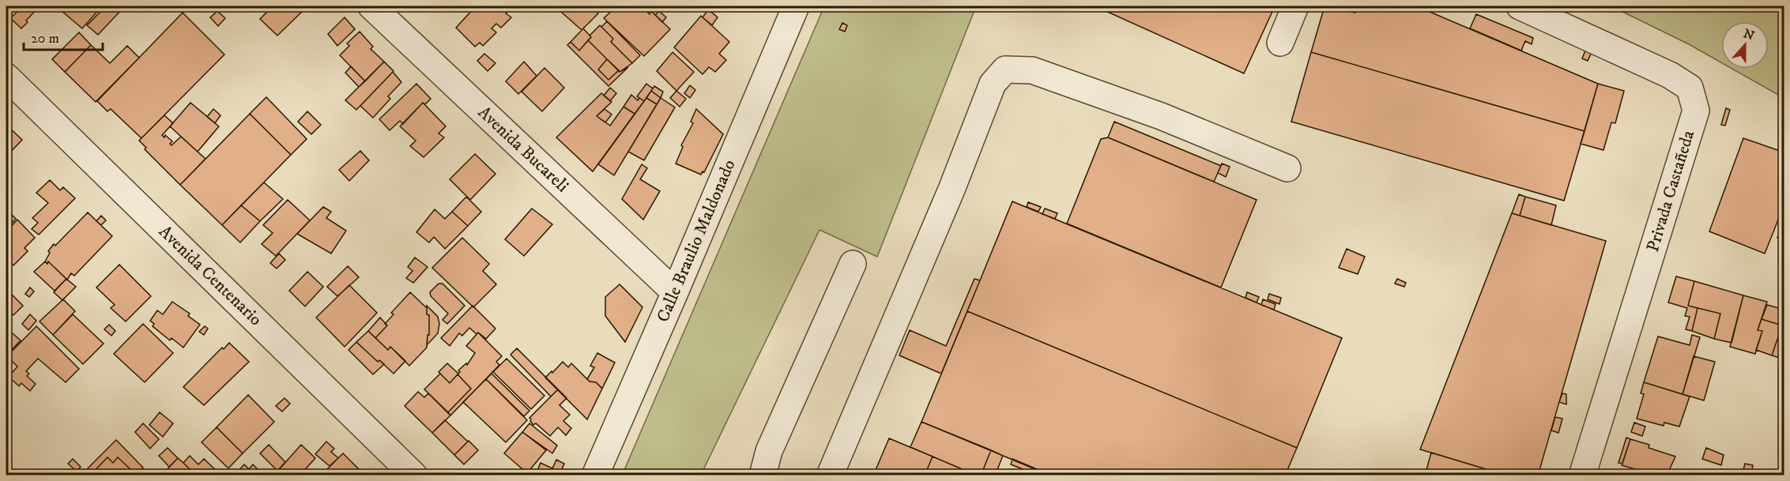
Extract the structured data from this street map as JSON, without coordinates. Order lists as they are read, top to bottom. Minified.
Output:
{"streets":{"street":["Avenida Bucareli","Privada Castañeda","Calle Braulio Maldonado","Avenida Centenario"]},"crossings":[["Avenida Bucareli","Calle Braulio Maldonado"]],"scale_bar":"20 m","north":"top"}
